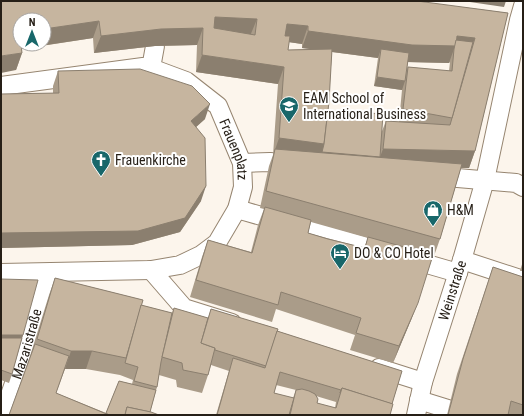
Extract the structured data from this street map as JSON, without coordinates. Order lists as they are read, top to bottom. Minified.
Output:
{"streets":{"street":["Frauenplatz","Weinstraße","Mazaristraße"]},"crossings":[["Frauenplatz","Mazaristraße"]],"places":{"school or university":["EAM School of International Business"],"church":["Frauenkirche"],"shop":["H&M"],"hotel":["DO & CO Hotel"]},"north":"top"}
